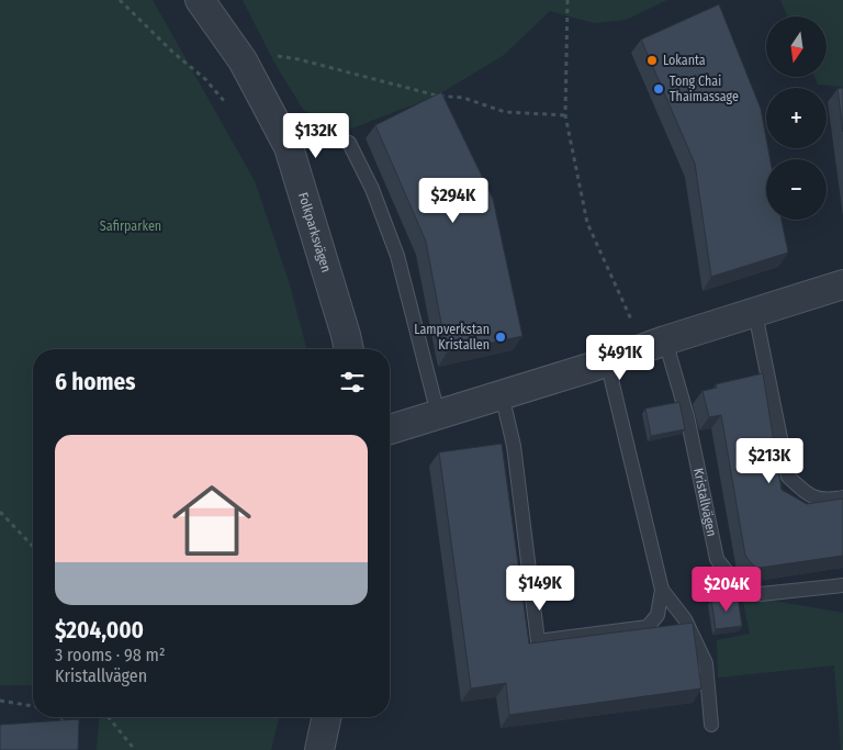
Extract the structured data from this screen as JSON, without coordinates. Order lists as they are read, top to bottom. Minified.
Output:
{"streets":{"street":["Folkparksvägen"],"lane":["Kristallvägen"]},"parks":["Safirparken"],"places":["Lokanta","Tong Chai Thaimassage","Lampverkstan Kristallen"],"north":"bottom","page":{"map_buttons":["+","−"],"price":["$132K","$294K","$491K","$213K","$149K","$204K"],"heading":"6 homes","list":[{"name":"$204,000","note":"3 rooms · 98 m² · Kristallvägen"}]}}
